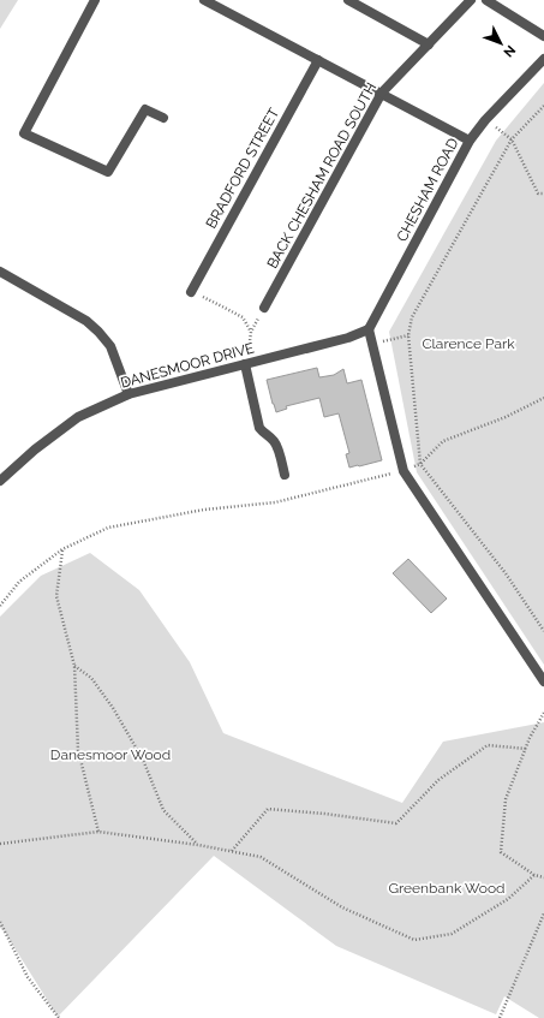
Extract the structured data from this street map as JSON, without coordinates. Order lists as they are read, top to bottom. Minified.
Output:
{"streets":{"street":["BRADFORD STREET","BACK CHESHAM ROAD SOUTH","CHESHAM ROAD","DANESMOOR DRIVE"]},"crossings":[["CHESHAM ROAD","DANESMOOR DRIVE"]],"parks":["Clarence Park","Danesmoor Wood","Greenbank Wood"],"north":"bottom right"}
